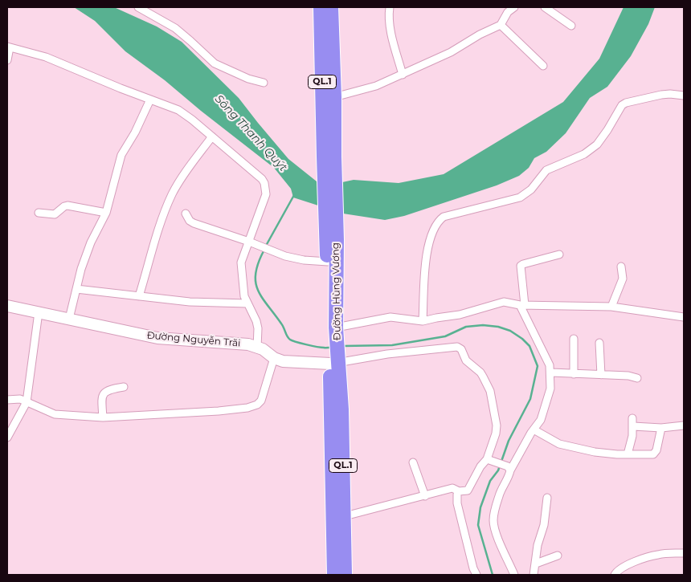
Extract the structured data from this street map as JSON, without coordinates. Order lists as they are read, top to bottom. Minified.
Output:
{"streets":{"highway":["QL.1","Đường Hùng Vương"],"street":["Đường Nguyễn Trãi"]},"crossings":[["Đường Hùng Vương","Đường Nguyễn Trãi"]],"water":["Sông Thanh Quýt"]}
